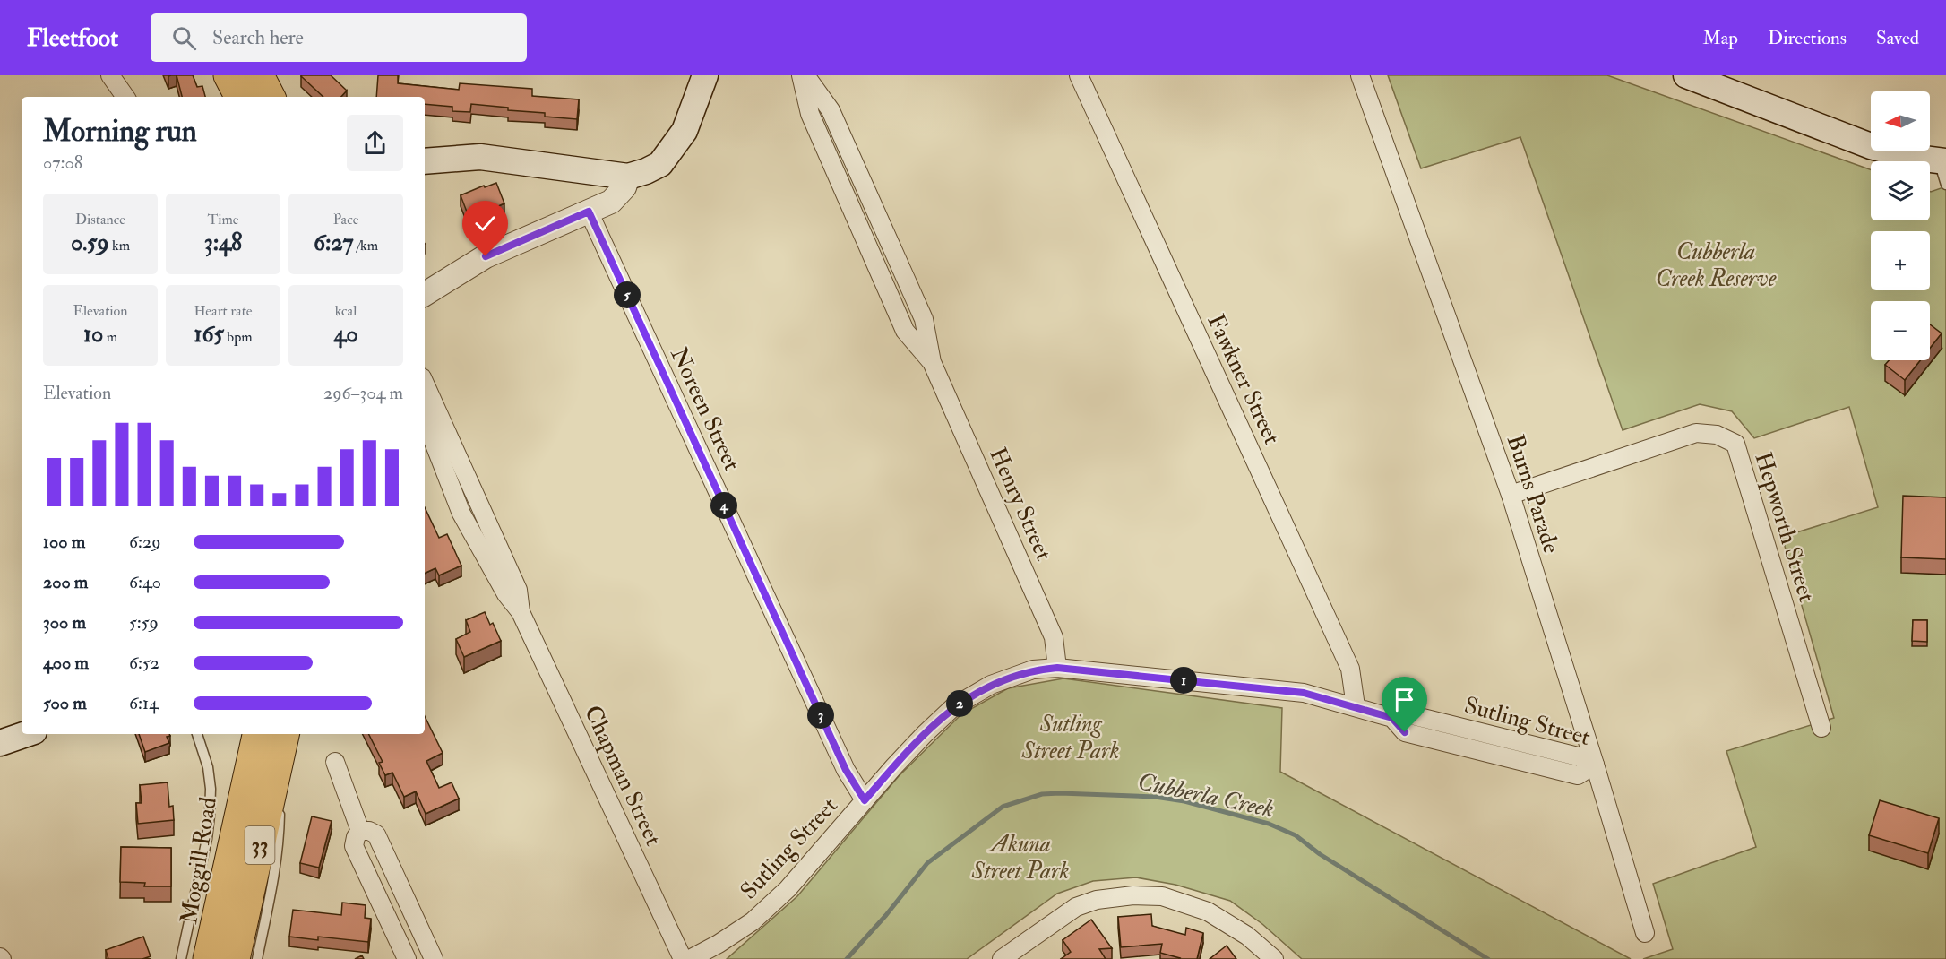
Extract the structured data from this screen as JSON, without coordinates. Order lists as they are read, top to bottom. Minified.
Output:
{"streets":{"highway":["33","Moggill Road"],"street":["Fawkner Street","Noreen Street","Burns Parade","Henry Street","Hepworth Street","Sutling Street","Chapman Street"]},"crossings":[["Fawkner Street","Sutling Street"],["Noreen Street","Sutling Street"],["Burns Parade","Hepworth Street"],["Burns Parade","Sutling Street"],["Henry Street","Sutling Street"]],"water":["Cubberla Creek"],"parks":["Cubberla Creek Reserve","Sutling Street Park","Akuna Street Park"],"north":"left","page":{"header":"Fleetfoot","search":"Search here","nav":["Map","Directions","Saved"],"map_buttons":["+","−"],"heading":["Morning run","07:08"],"stats":[["Distance","0.59 km"],["Time","3:48"],["Pace","6:27 /km"],["Elevation","10 m"],["Heart rate","165 bpm"],["kcal","40"]],"pins":["5","4","1","2","3"],"chart":["Elevation","296–304 m"],"list":[{"name":"100 m","note":"6:29"},{"name":"200 m","note":"6:40"},{"name":"300 m","note":"5:59"},{"name":"400 m","note":"6:52"},{"name":"500 m","note":"6:14"}]}}
